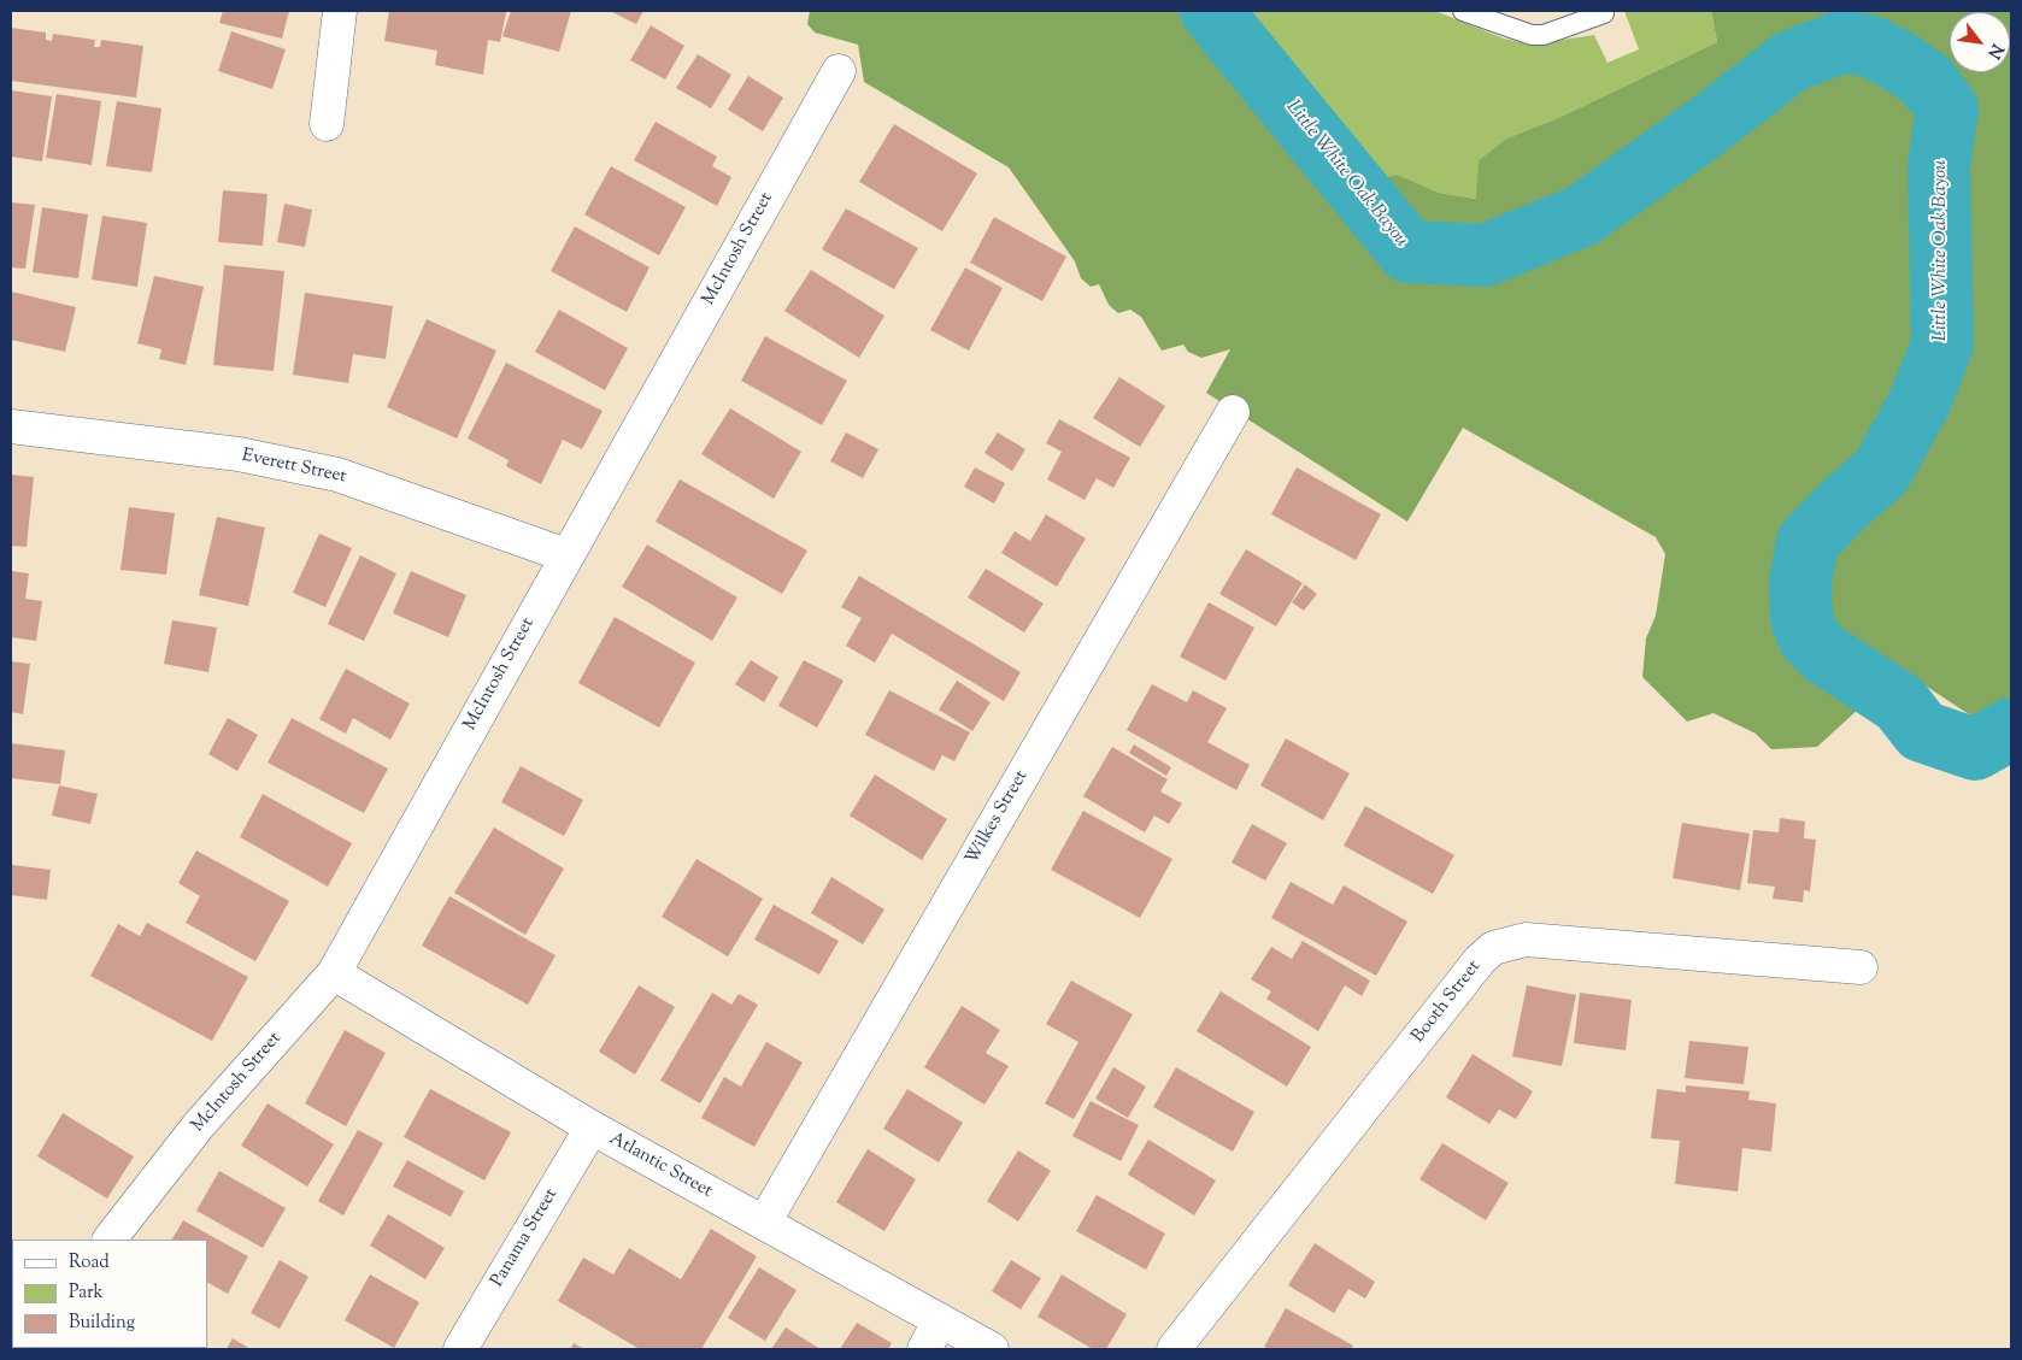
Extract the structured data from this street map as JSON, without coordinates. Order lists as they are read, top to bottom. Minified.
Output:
{"streets":{"street":["McIntosh Street","Everett Street","Wilkes Street","Booth Street","Atlantic Street","Panama Street"]},"crossings":[["McIntosh Street","Everett Street"],["McIntosh Street","Atlantic Street"],["Wilkes Street","Atlantic Street"],["Atlantic Street","Panama Street"]],"water":["Little White Oak Bayou"],"legend":["Road","Park","Building"],"north":"bottom right"}
